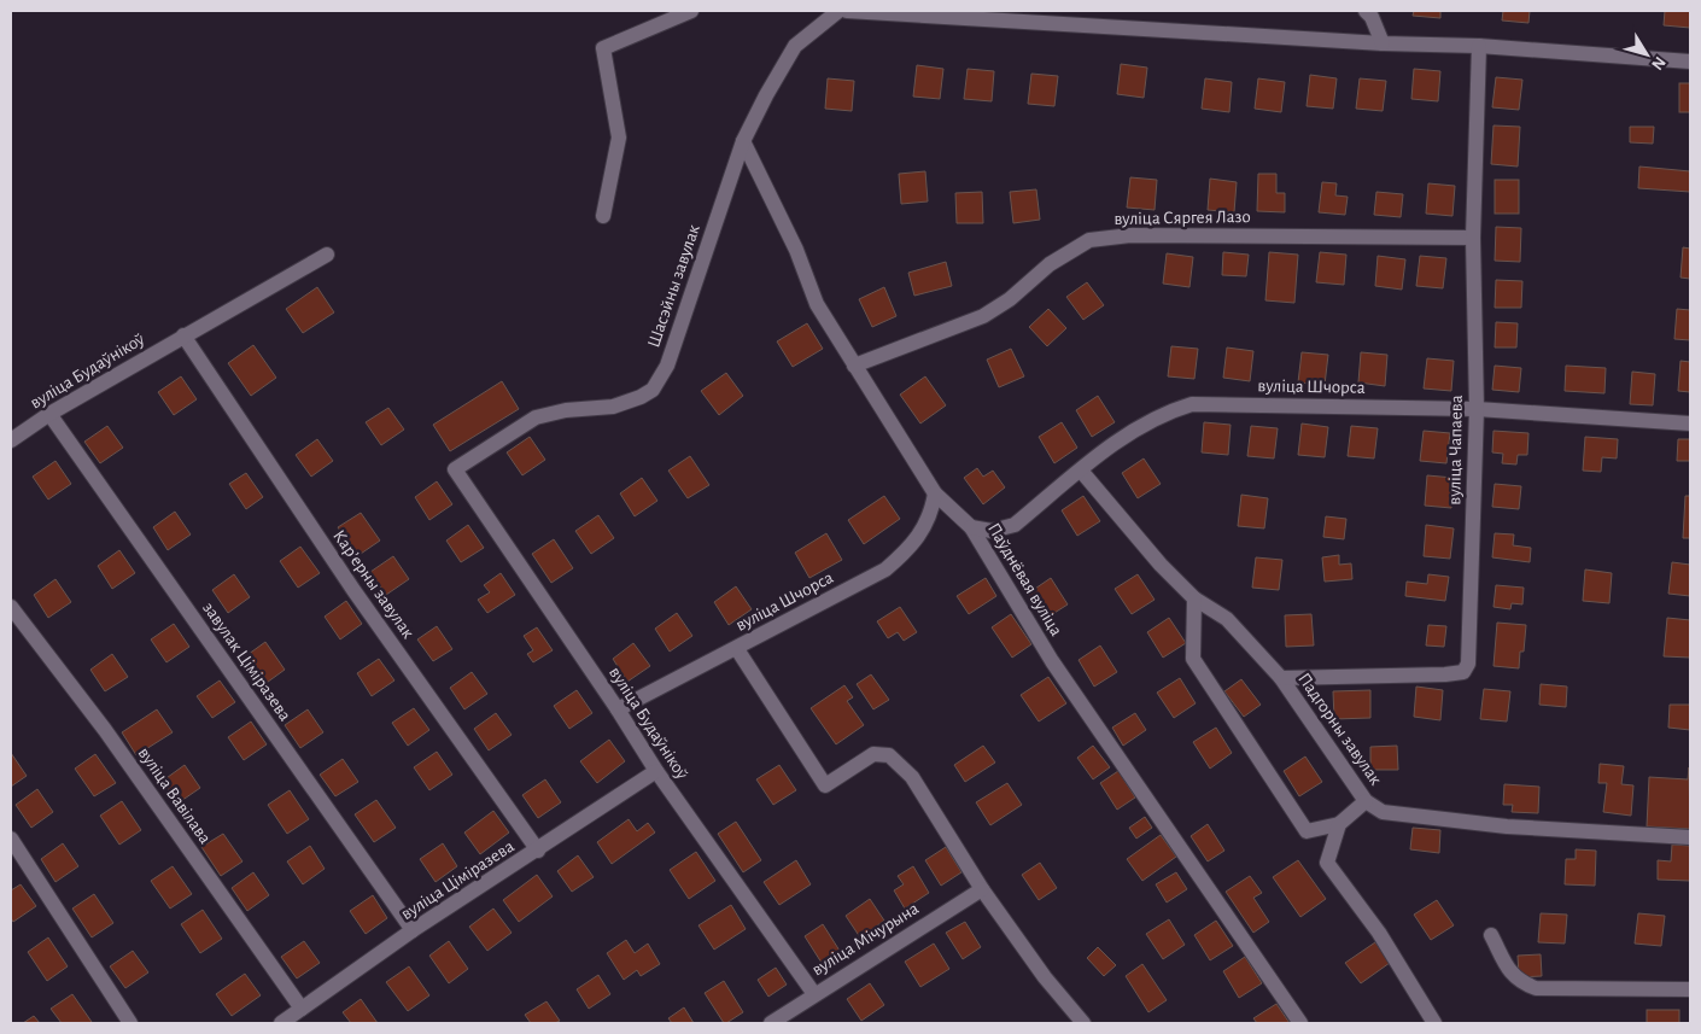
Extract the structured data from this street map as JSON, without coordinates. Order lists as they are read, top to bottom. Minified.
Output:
{"streets":{"street":["вуліца Сяргея Лазо","Шасэйны завулак","вуліца Будаўнікоў","вуліца Шчорса","вуліца Чапаева","Паўднёвая вуліца","Карʼерны завулак","завулак Ціміразева","Падгорны завулак","вуліца Вавілава","вуліца Ціміразева","вуліца Мічурына"]},"crossings":[["вуліца Сяргея Лазо","вуліца Чапаева"],["вуліца Сяргея Лазо","Паўднёвая вуліца"],["Шасэйны завулак","вуліца Будаўнікоў"],["Шасэйны завулак","Паўднёвая вуліца"],["вуліца Будаўнікоў","вуліца Шчорса"],["вуліца Будаўнікоў","Карʼерны завулак"],["вуліца Будаўнікоў","завулак Ціміразева"],["вуліца Будаўнікоў","вуліца Ціміразева"],["вуліца Будаўнікоў","вуліца Мічурына"],["вуліца Шчорса","вуліца Чапаева"],["вуліца Шчорса","Паўднёвая вуліца"],["вуліца Шчорса","Падгорны завулак"],["вуліца Чапаева","Падгорны завулак"],["Карʼерны завулак","вуліца Ціміразева"],["завулак Ціміразева","вуліца Ціміразева"],["вуліца Вавілава","вуліца Ціміразева"]],"north":"bottom right"}
